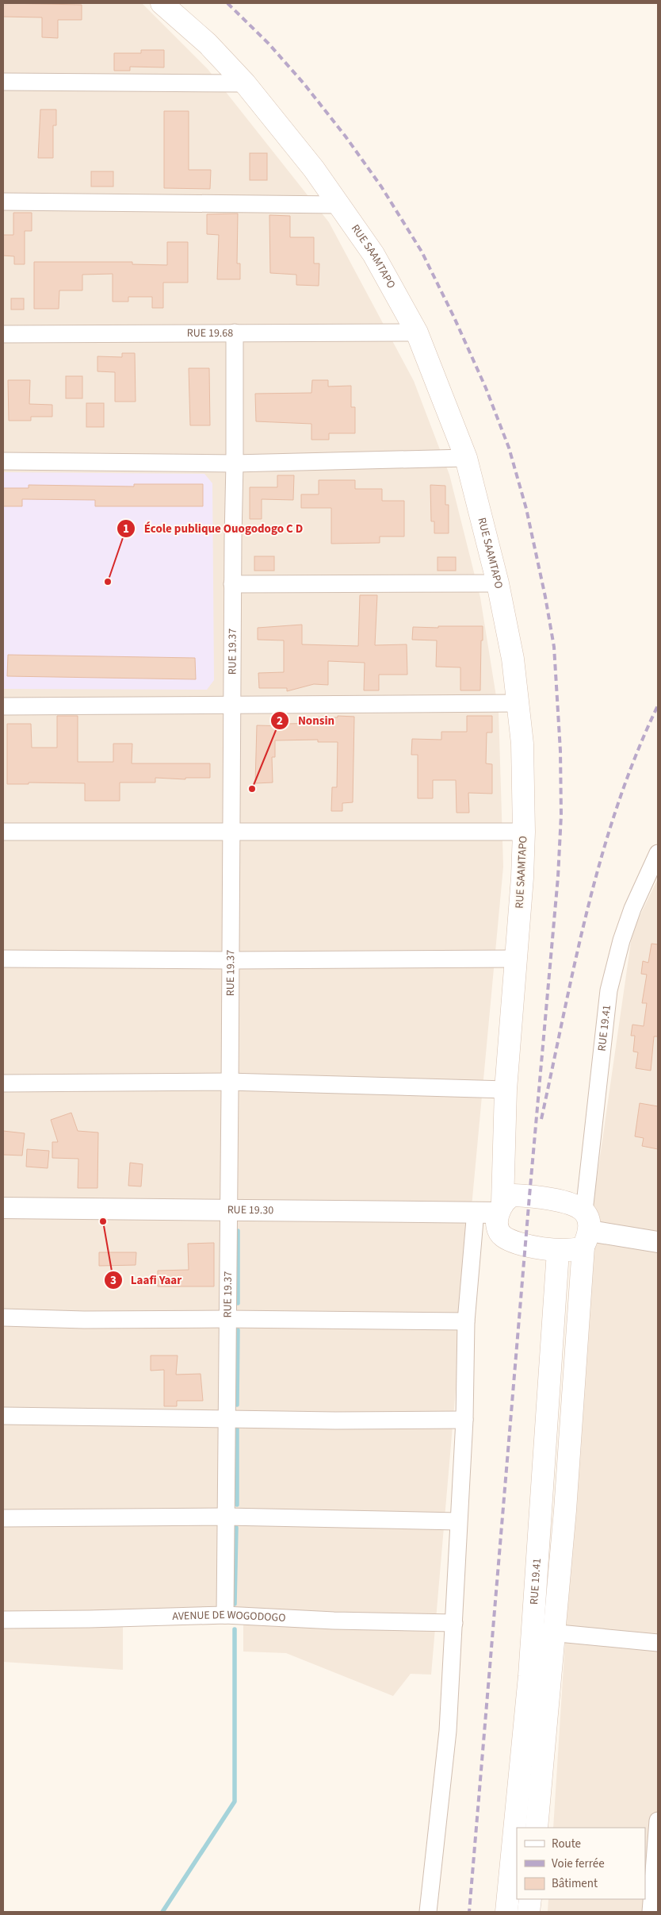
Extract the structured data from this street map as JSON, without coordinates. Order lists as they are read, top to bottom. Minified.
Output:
{"streets":{"main road":["RUE SAAMTAPO","RUE 19.41"],"street":["RUE 19.68","RUE 19.37","RUE 19.30","AVENUE DE WOGODOGO"]},"crossings":[["RUE SAAMTAPO","RUE 19.68"],["RUE SAAMTAPO","RUE 19.41"],["RUE SAAMTAPO","RUE 19.30"],["RUE 19.68","RUE 19.37"],["RUE 19.37","RUE 19.30"],["RUE 19.37","AVENUE DE WOGODOGO"]],"places":["École publique Ouogodogo C D","Nonsin","Laafi Yaar"],"legend":["Route","Voie ferrée","Bâtiment"]}
